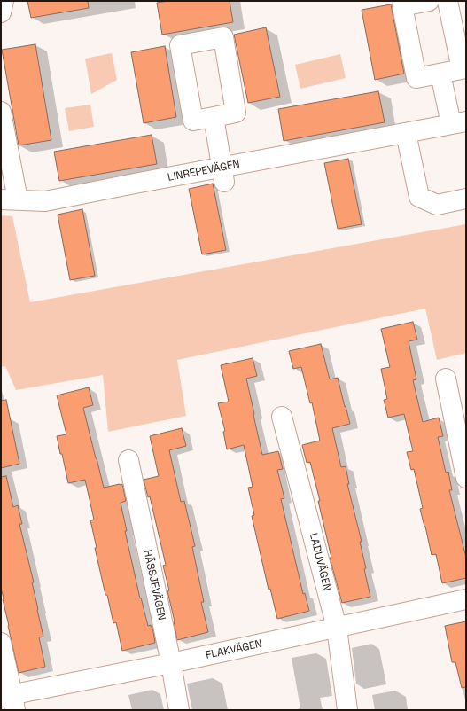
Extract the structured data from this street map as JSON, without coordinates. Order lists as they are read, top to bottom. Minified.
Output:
{"streets":{"street":["LINREPEVÄGEN","LADUVÄGEN","HÄSSJEVÄGEN","FLAKVÄGEN"]},"crossings":[["LADUVÄGEN","FLAKVÄGEN"],["HÄSSJEVÄGEN","FLAKVÄGEN"]]}
